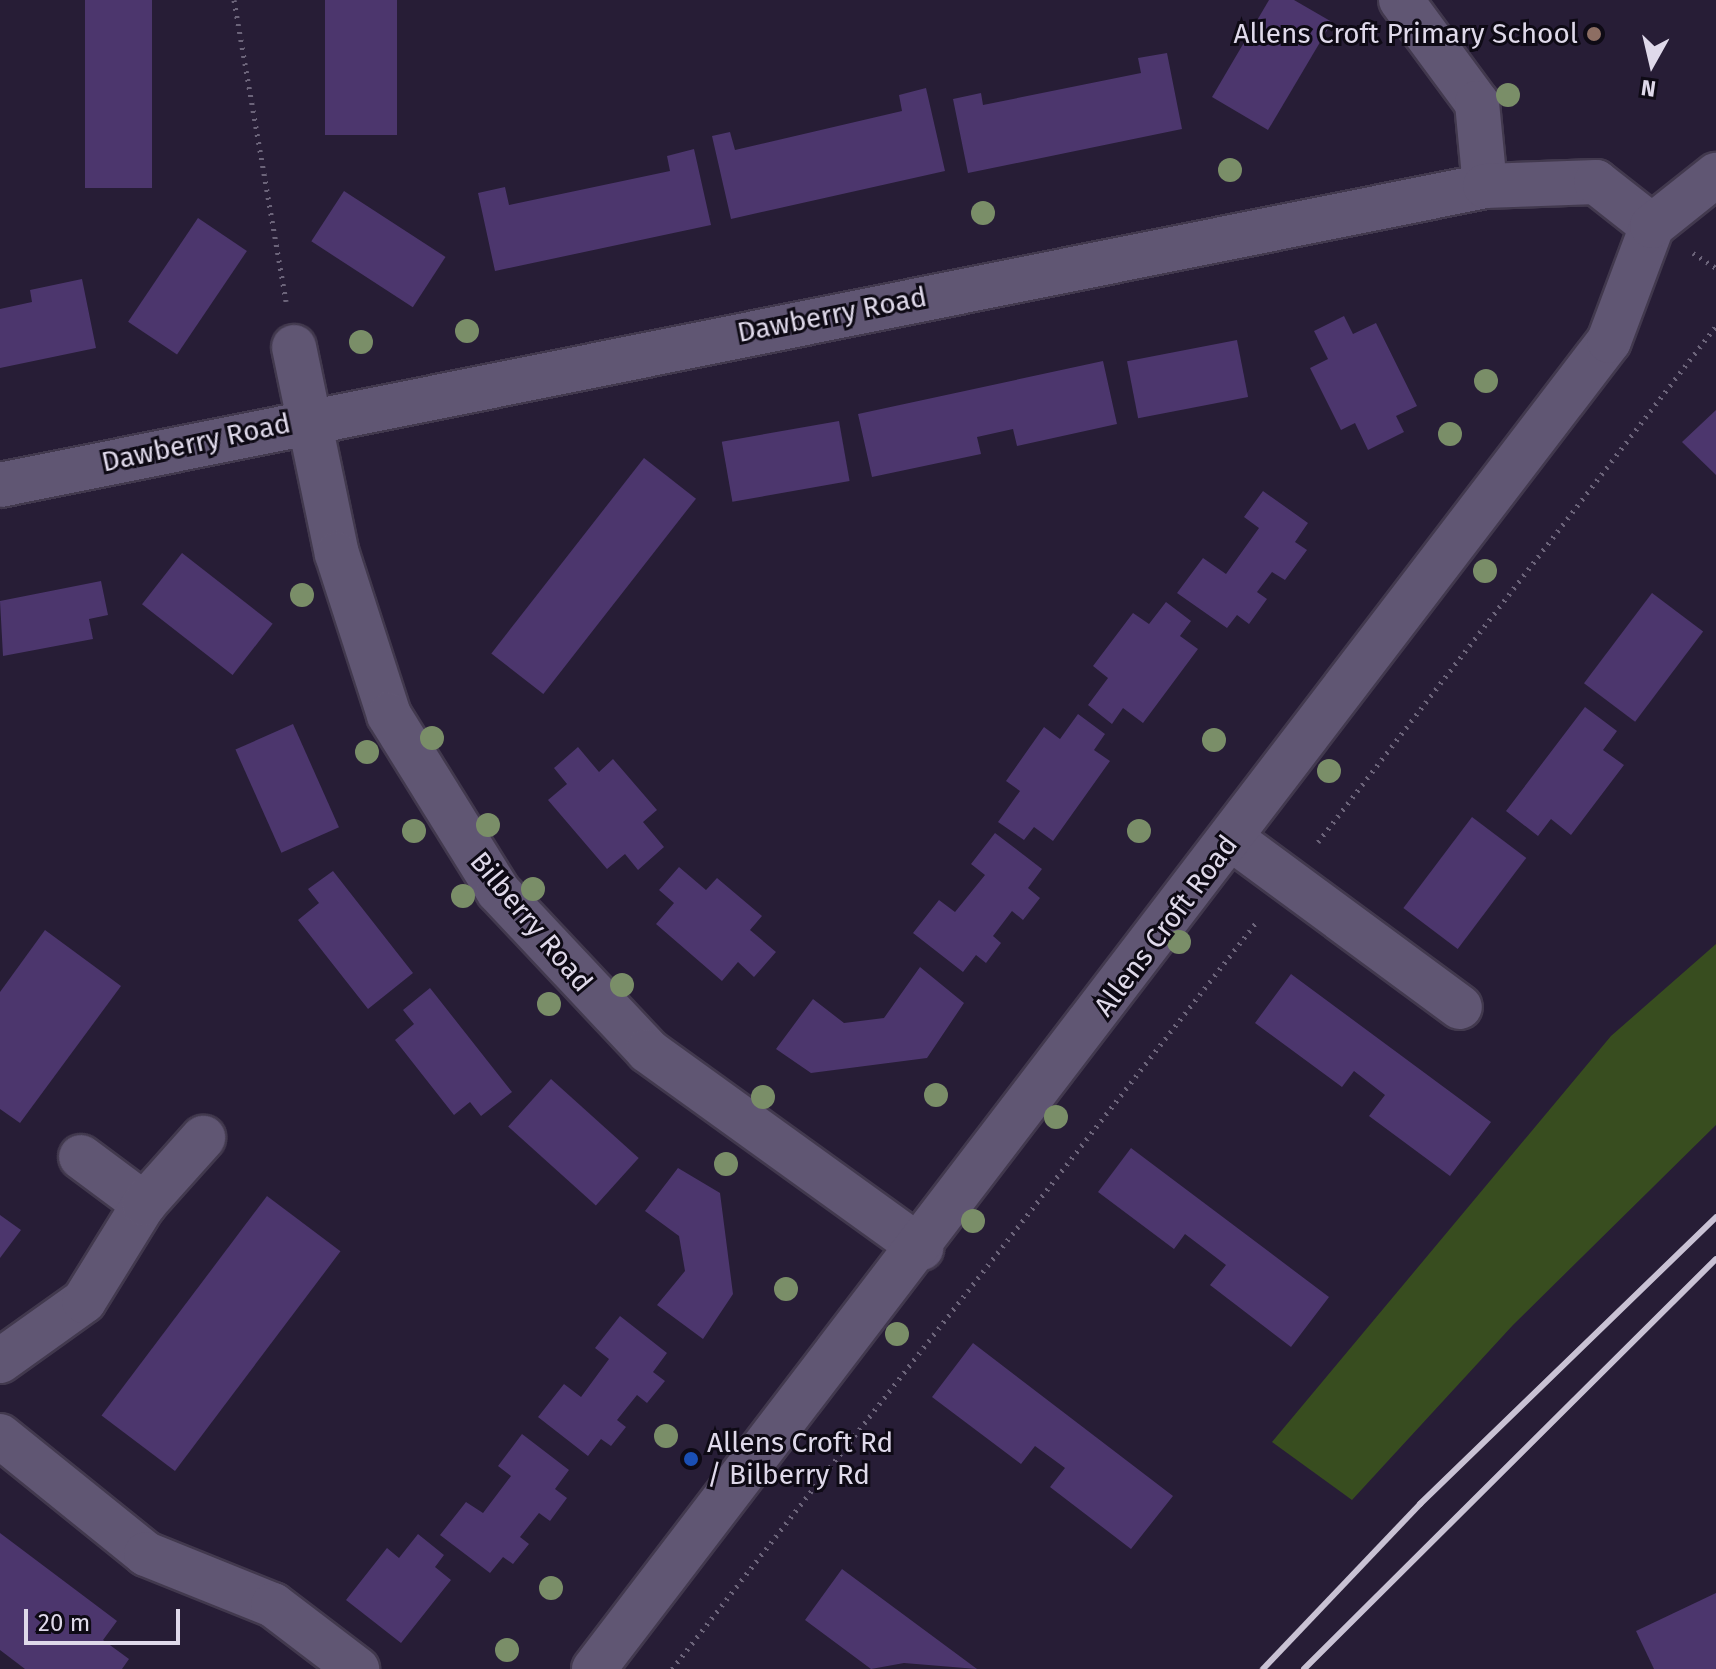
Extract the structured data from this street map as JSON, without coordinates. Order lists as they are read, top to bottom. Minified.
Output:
{"streets":{"street":["Dawberry Road","Bilberry Road","Allens Croft Road"]},"crossings":[["Dawberry Road","Bilberry Road"],["Dawberry Road","Allens Croft Road"],["Bilberry Road","Allens Croft Road"]],"places":["Allens Croft Primary School","Allens Croft Rd / Bilberry Rd"],"scale_bar":"20 m","north":"bottom"}
